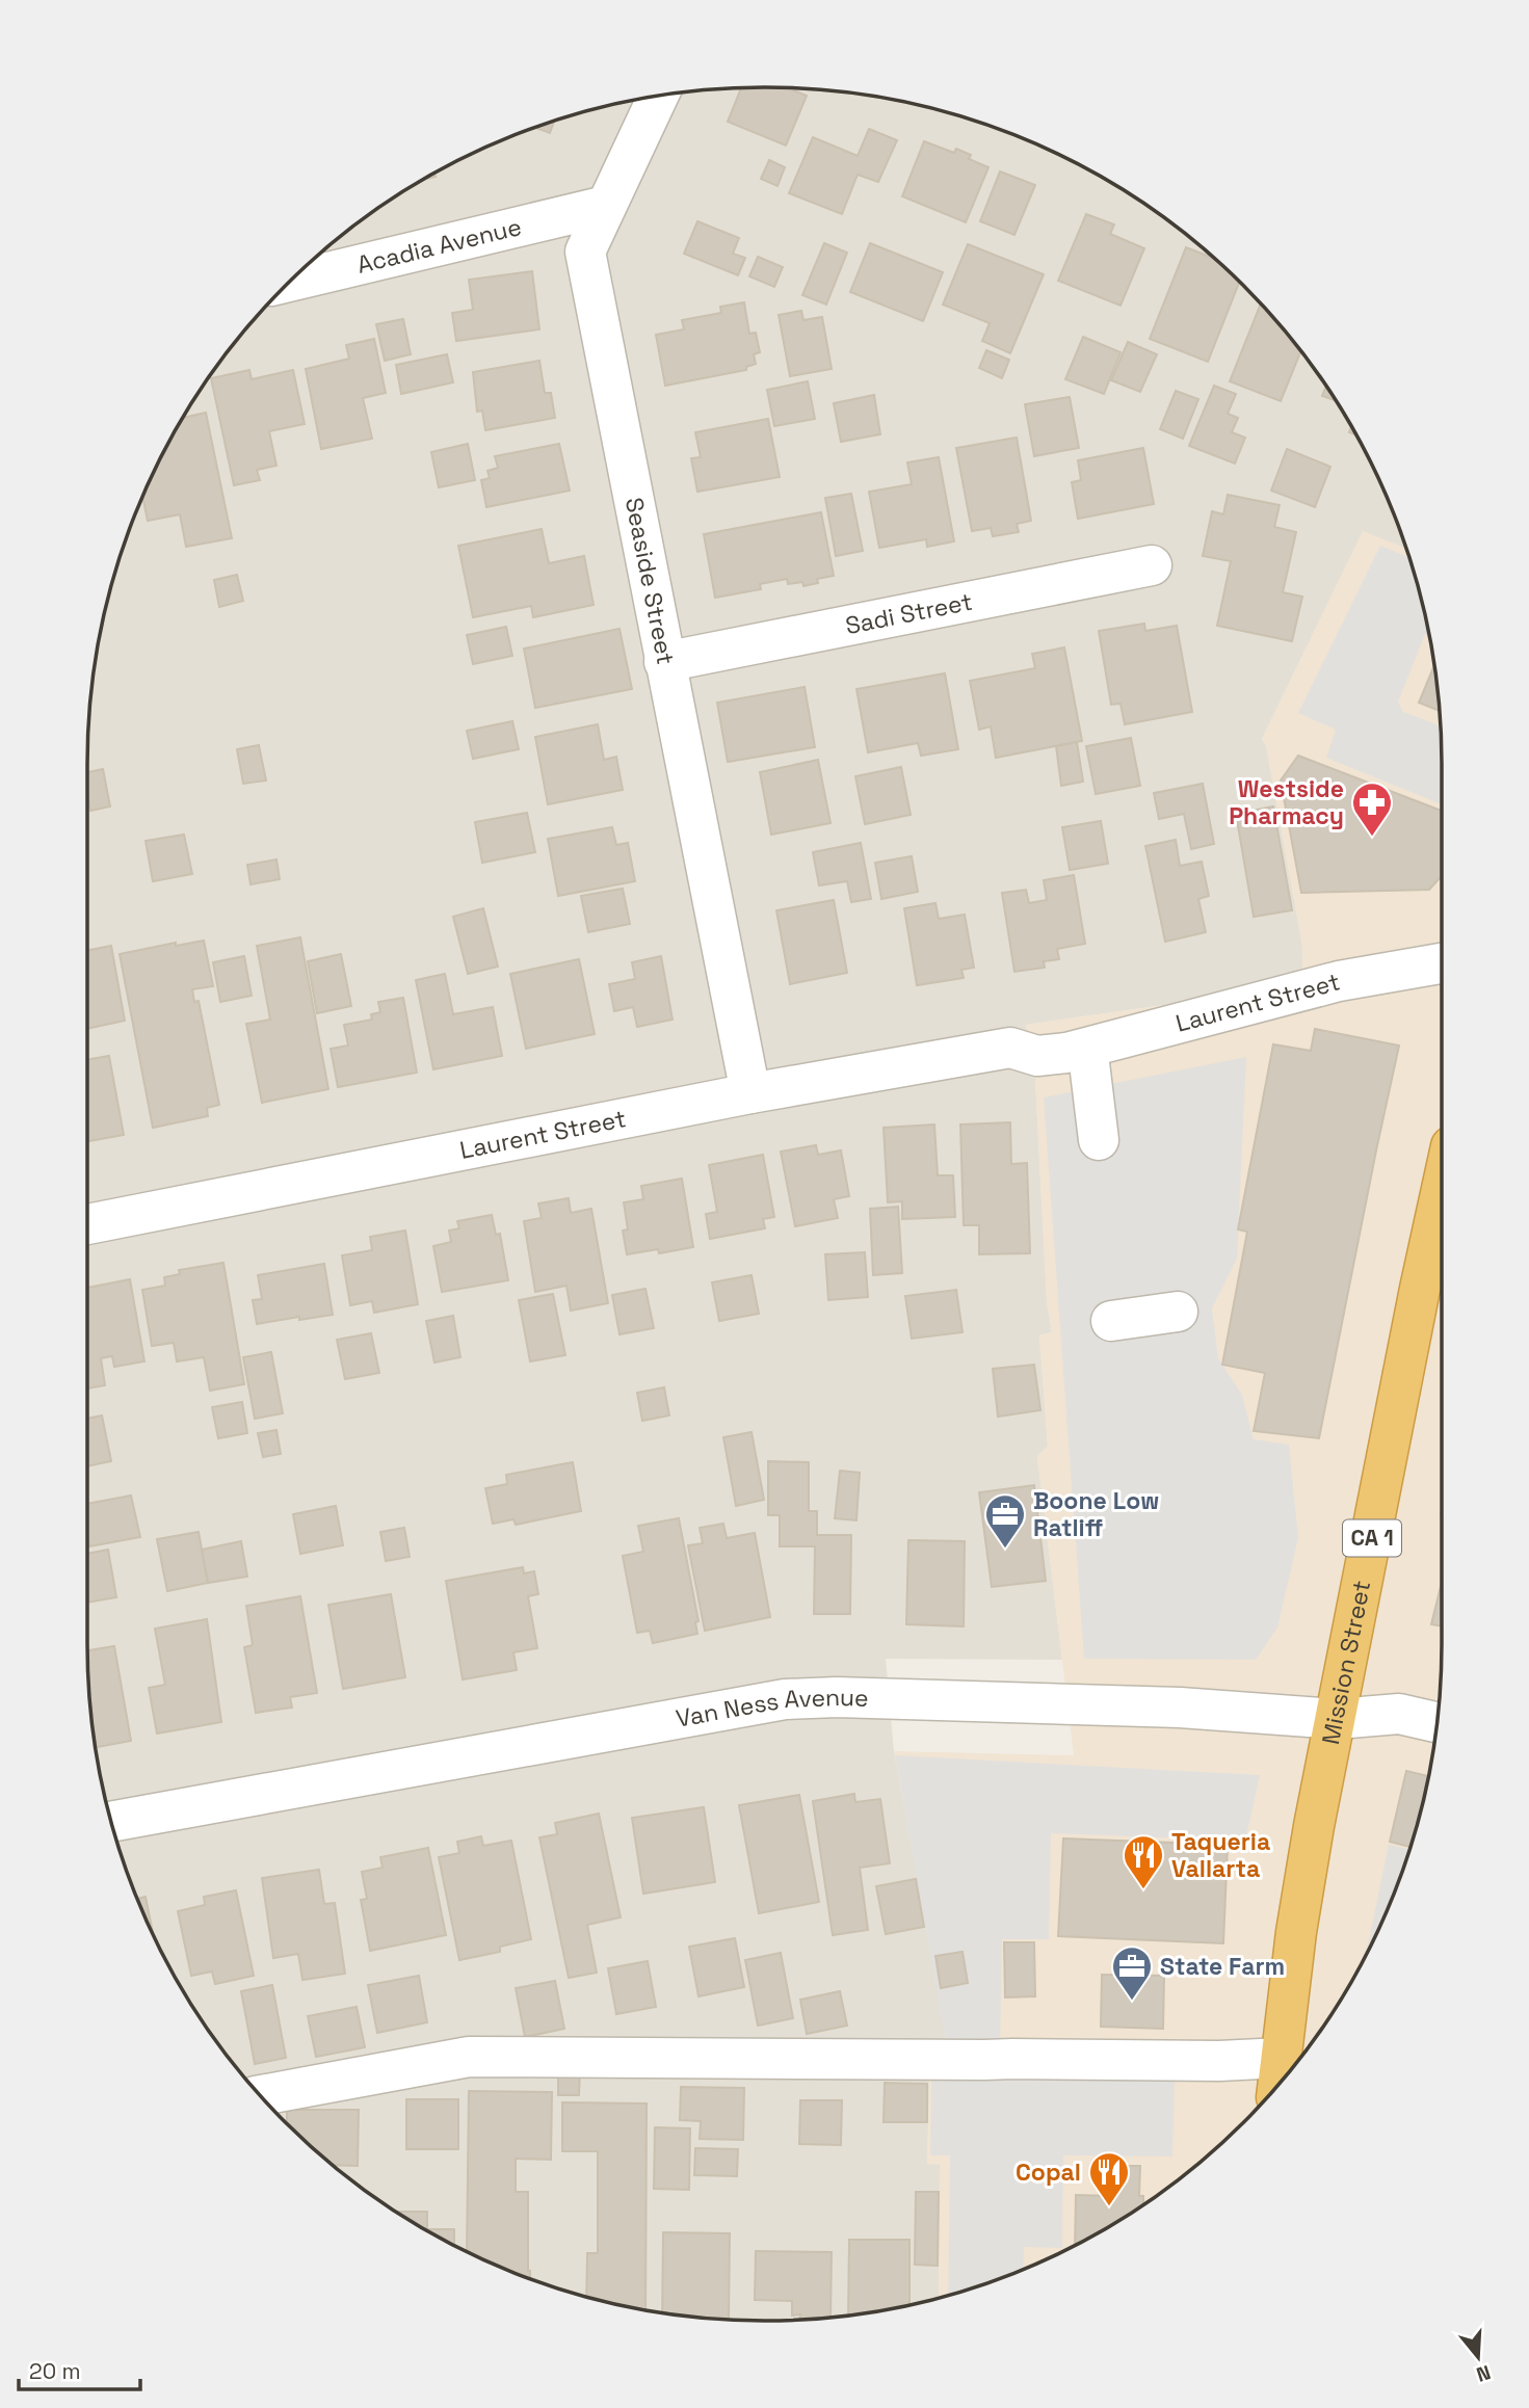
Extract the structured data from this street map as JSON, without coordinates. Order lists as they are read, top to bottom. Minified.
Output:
{"streets":{"highway":["CA 1","Mission Street"],"street":["Acadia Avenue","Seaside Street","Sadi Street","Laurent Street","Van Ness Avenue"]},"crossings":[["Acadia Avenue","Seaside Street"],["Seaside Street","Sadi Street"],["Seaside Street","Laurent Street"],["Mission Street","Van Ness Avenue"]],"places":{"pharmacy":["Westside Pharmacy"],"office":["Boone Low Ratliff","State Farm"],"restaurant":["Taqueria Vallarta","Copal"]},"scale_bar":"20 m","north":"bottom"}
